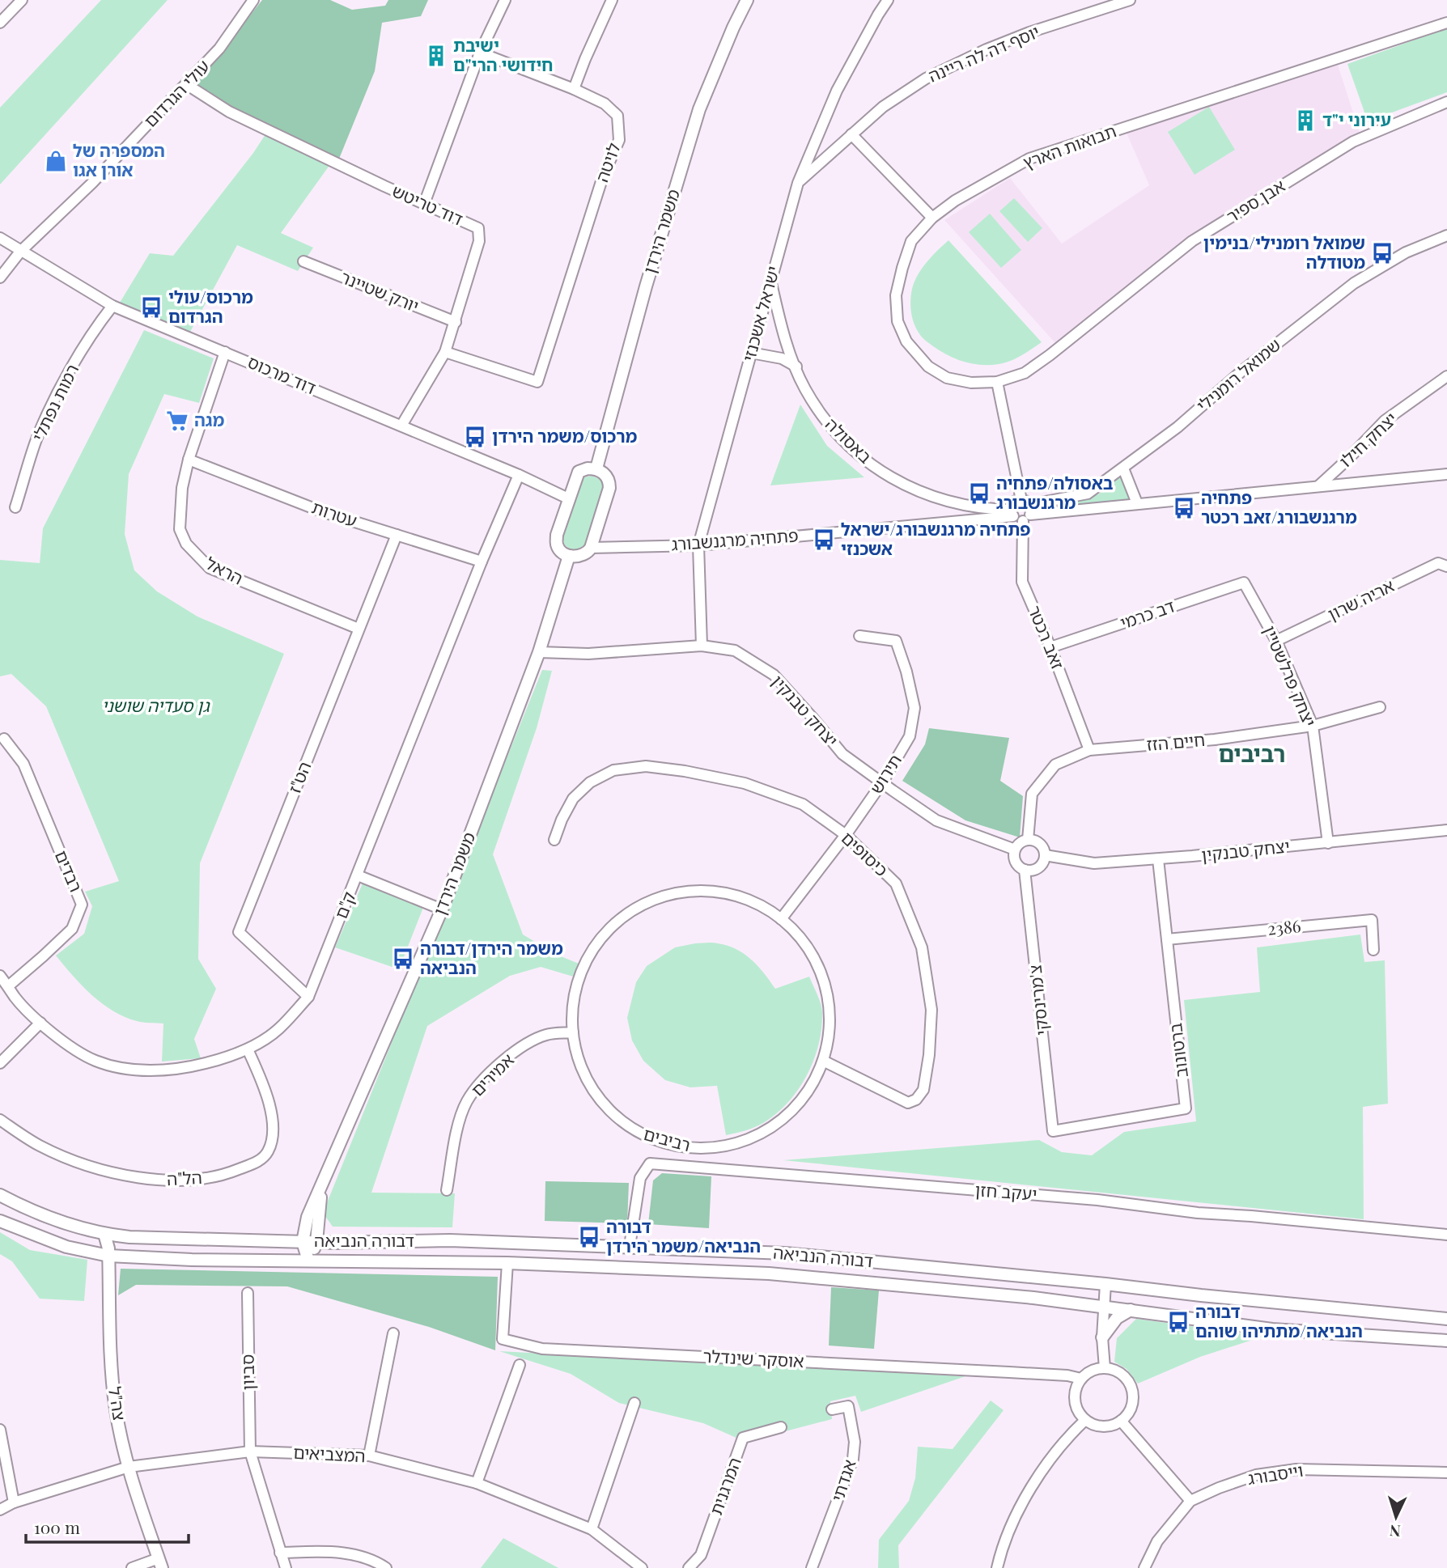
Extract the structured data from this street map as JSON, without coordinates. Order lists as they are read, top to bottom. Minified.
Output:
{"streets":{"street":["יוסף דה לה ריינה","עולי הגרדום","תבואות הארץ","לויטה","אבן ספיר","דוד טריטש","משמר הירדן","יורק שטיינר","ישראל אשכנזי","דוד מרכוס","שמואל רומנילי","רמות נפתלי","יצחק חילו","באסולה","עטרות","פתחיה מרגנשבורג","הראל","אריה שרון","דב כרמי","זאב רכטר","יצחק פרלשטיין","יצחק טבנקין","חיים הזז","תירוש","הט\"ז","כיסופים","רבדים","ק\"ם","2386","צ'מרינסקי","ברטונוב","אמירים","רביבים","הל\"ה","יעקב חזן","דבורה הנביאה","אוסקר שינדלר","סביון","צה\"ל","המצביאים","וייסבורג","אגדתי","המרגנית"]},"crossings":[["יוסף דה לה ריינה","ישראל אשכנזי"],["עולי הגרדום","דוד טריטש"],["עולי הגרדום","דוד מרכוס"],["תבואות הארץ","אבן ספיר"],["תבואות הארץ","זאב רכטר"],["לויטה","דוד טריטש"],["אבן ספיר","זאב רכטר"],["דוד טריטש","יורק שטיינר"],["דוד טריטש","דוד מרכוס"],["משמר הירדן","יצחק טבנקין"],["משמר הירדן","דבורה הנביאה"],["ישראל אשכנזי","באסולה"],["ישראל אשכנזי","פתחיה מרגנשבורג"],["ישראל אשכנזי","יצחק טבנקין"],["דוד מרכוס","רמות נפתלי"],["דוד מרכוס","הראל"],["דוד מרכוס","ק\"ם"],["שמואל רומנילי","זאב רכטר"],["באסולה","פתחיה מרגנשבורג"],["עטרות","הראל"],["עטרות","הט\"ז"],["עטרות","ק\"ם"],["הראל","הט\"ז"],["אריה שרון","יצחק פרלשטיין"],["דב כרמי","זאב רכטר"],["דב כרמי","יצחק פרלשטיין"],["זאב רכטר","חיים הזז"],["יצחק פרלשטיין","יצחק טבנקין"],["יצחק פרלשטיין","חיים הזז"],["יצחק טבנקין","חיים הזז"],["יצחק טבנקין","תירוש"],["יצחק טבנקין","צ'מרינסקי"],["יצחק טבנקין","ברטונוב"],["חיים הזז","צ'מרינסקי"],["תירוש","כיסופים"],["תירוש","רביבים"],["הט\"ז","ק\"ם"],["כיסופים","רביבים"],["רבדים","ק\"ם"],["ק\"ם","הל\"ה"],["2386","ברטונוב"],["צ'מרינסקי","ברטונוב"],["אמירים","רביבים"],["יעקב חזן","דבורה הנביאה"],["דבורה הנביאה","אוסקר שינדלר"],["דבורה הנביאה","צה\"ל"],["סביון","המצביאים"],["צה\"ל","המצביאים"]],"districts":["רביבים"],"parks":["גן סעדיה שושני"],"places":{"building":["ישיבת חידושי הרי\"ם","עירוני י\"ד"],"shop":["המספרה של אורן אגו"],"bus stop":["שמואל רומנילי/בנימין מטודלה","מרכוס/עולי הגרדום","מרכוס/משמר הירדן","באסולה/פתחיה מרגנשבורג","פתחיה מרגנשבורג/זאב רכטר","פתחיה מרגנשבורג/ישראל אשכנזי","משמר הירדן/דבורה הנביאה","דבורה הנביאה/משמר הירדן","דבורה הנביאה/מתתיהו שוהם"],"supermarket":["מגה"]},"scale_bar":"100 m","north":"bottom"}
